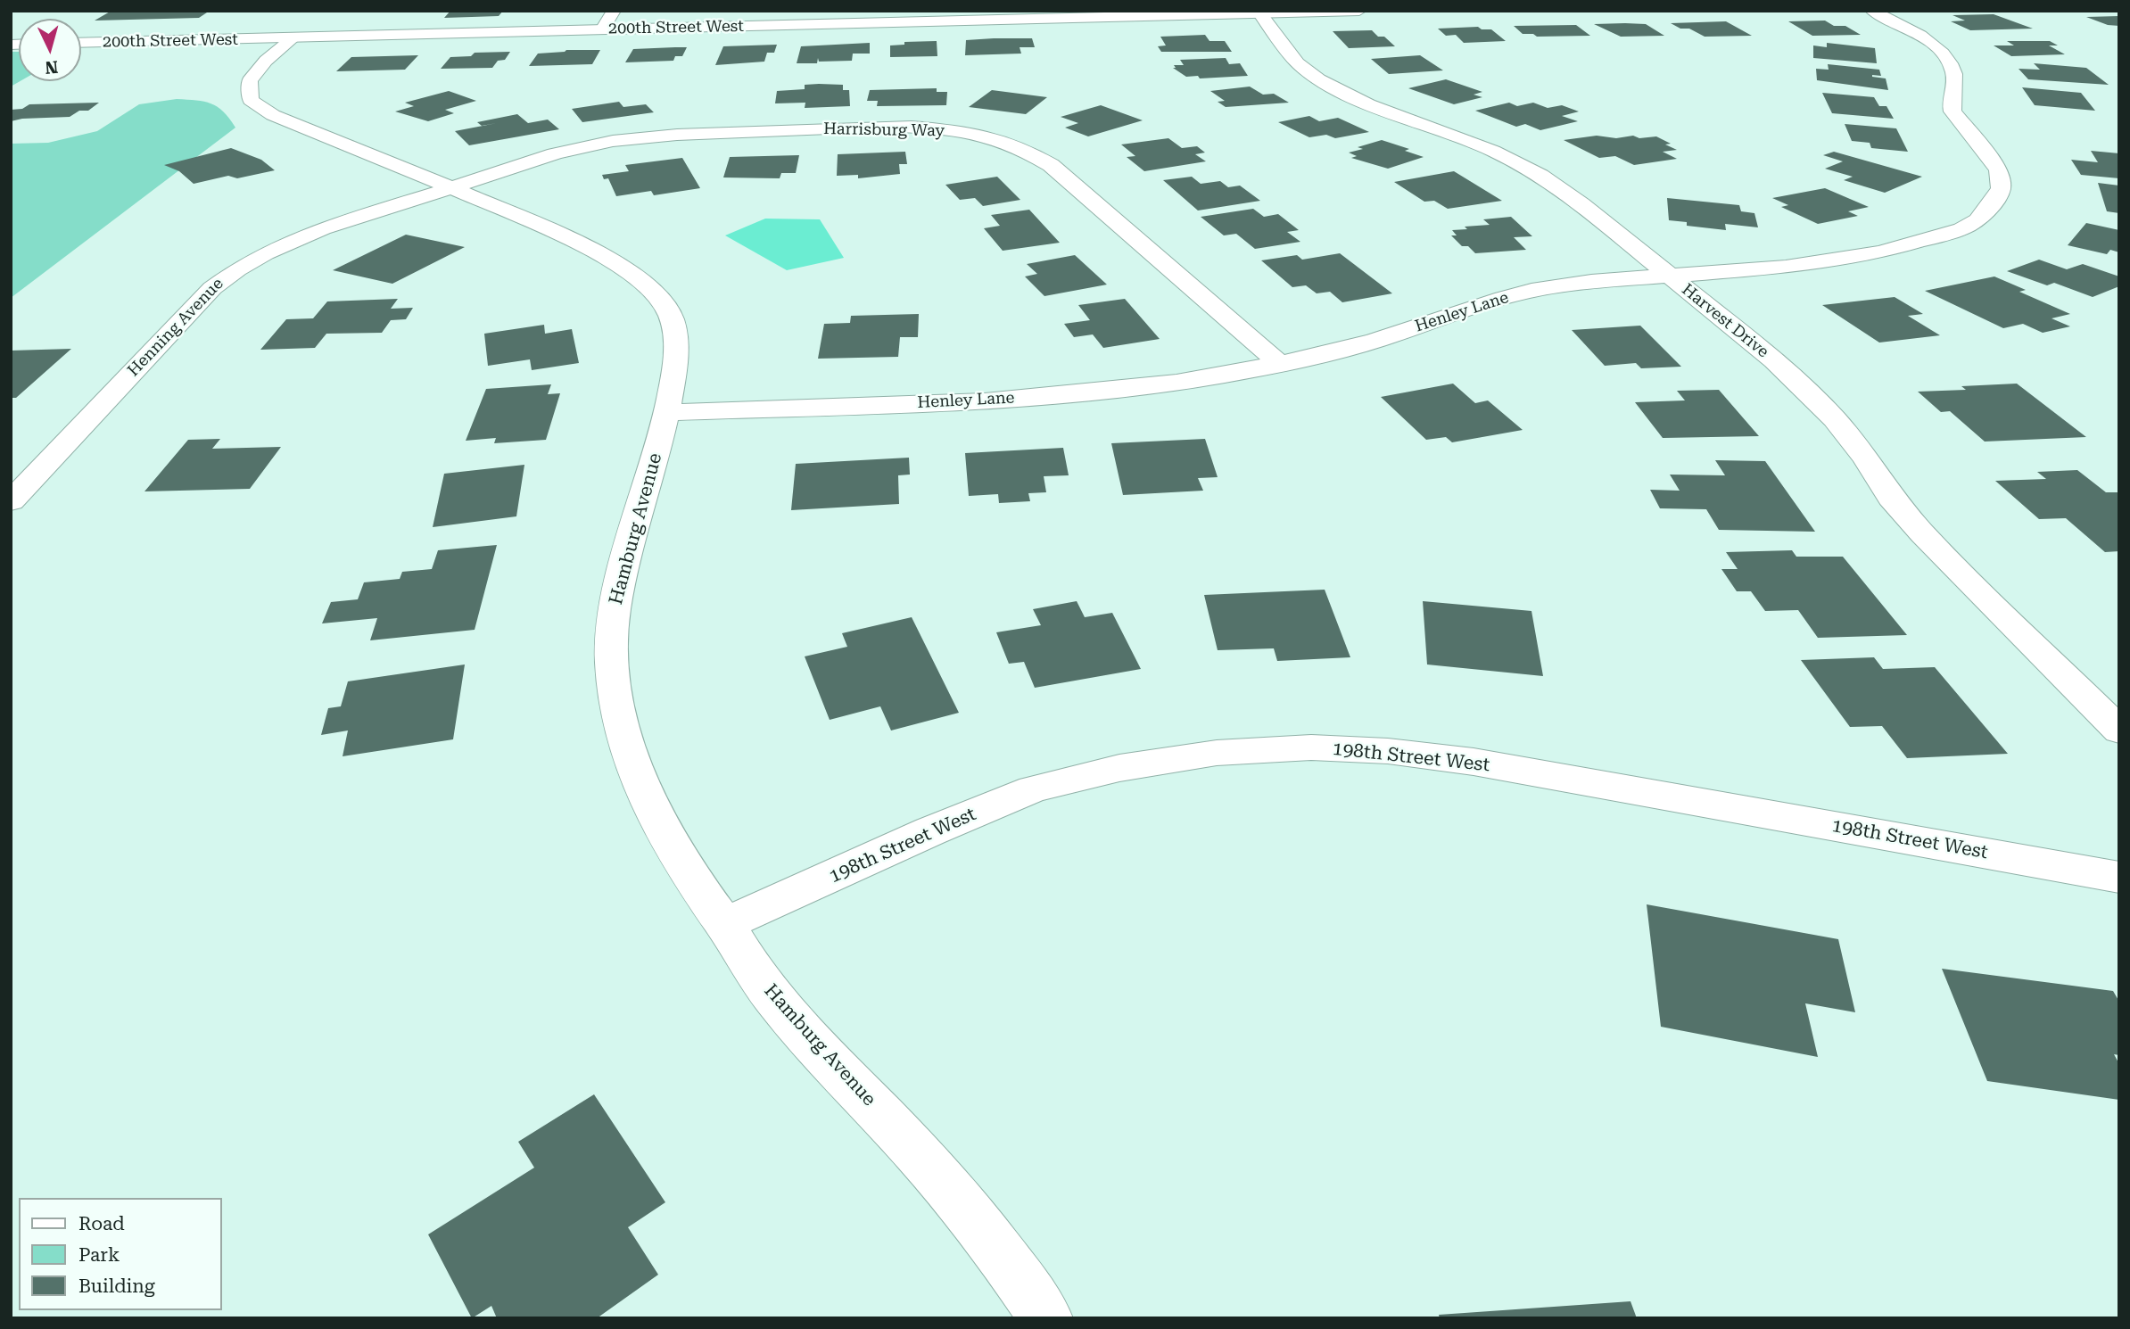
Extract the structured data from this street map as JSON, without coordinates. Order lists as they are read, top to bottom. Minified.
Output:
{"streets":{"street":["200th Street West","Harrisburg Way","Henley Lane","Harvest Drive","Henning Avenue","Hamburg Avenue","198th Street West"]},"crossings":[["200th Street West","Harvest Drive"],["200th Street West","Hamburg Avenue"],["Harrisburg Way","Henley Lane"],["Harrisburg Way","Henning Avenue"],["Harrisburg Way","Hamburg Avenue"],["Henley Lane","Harvest Drive"],["Henley Lane","Hamburg Avenue"],["Henning Avenue","Hamburg Avenue"],["Hamburg Avenue","198th Street West"]],"legend":["Road","Park","Building"],"north":"bottom"}
